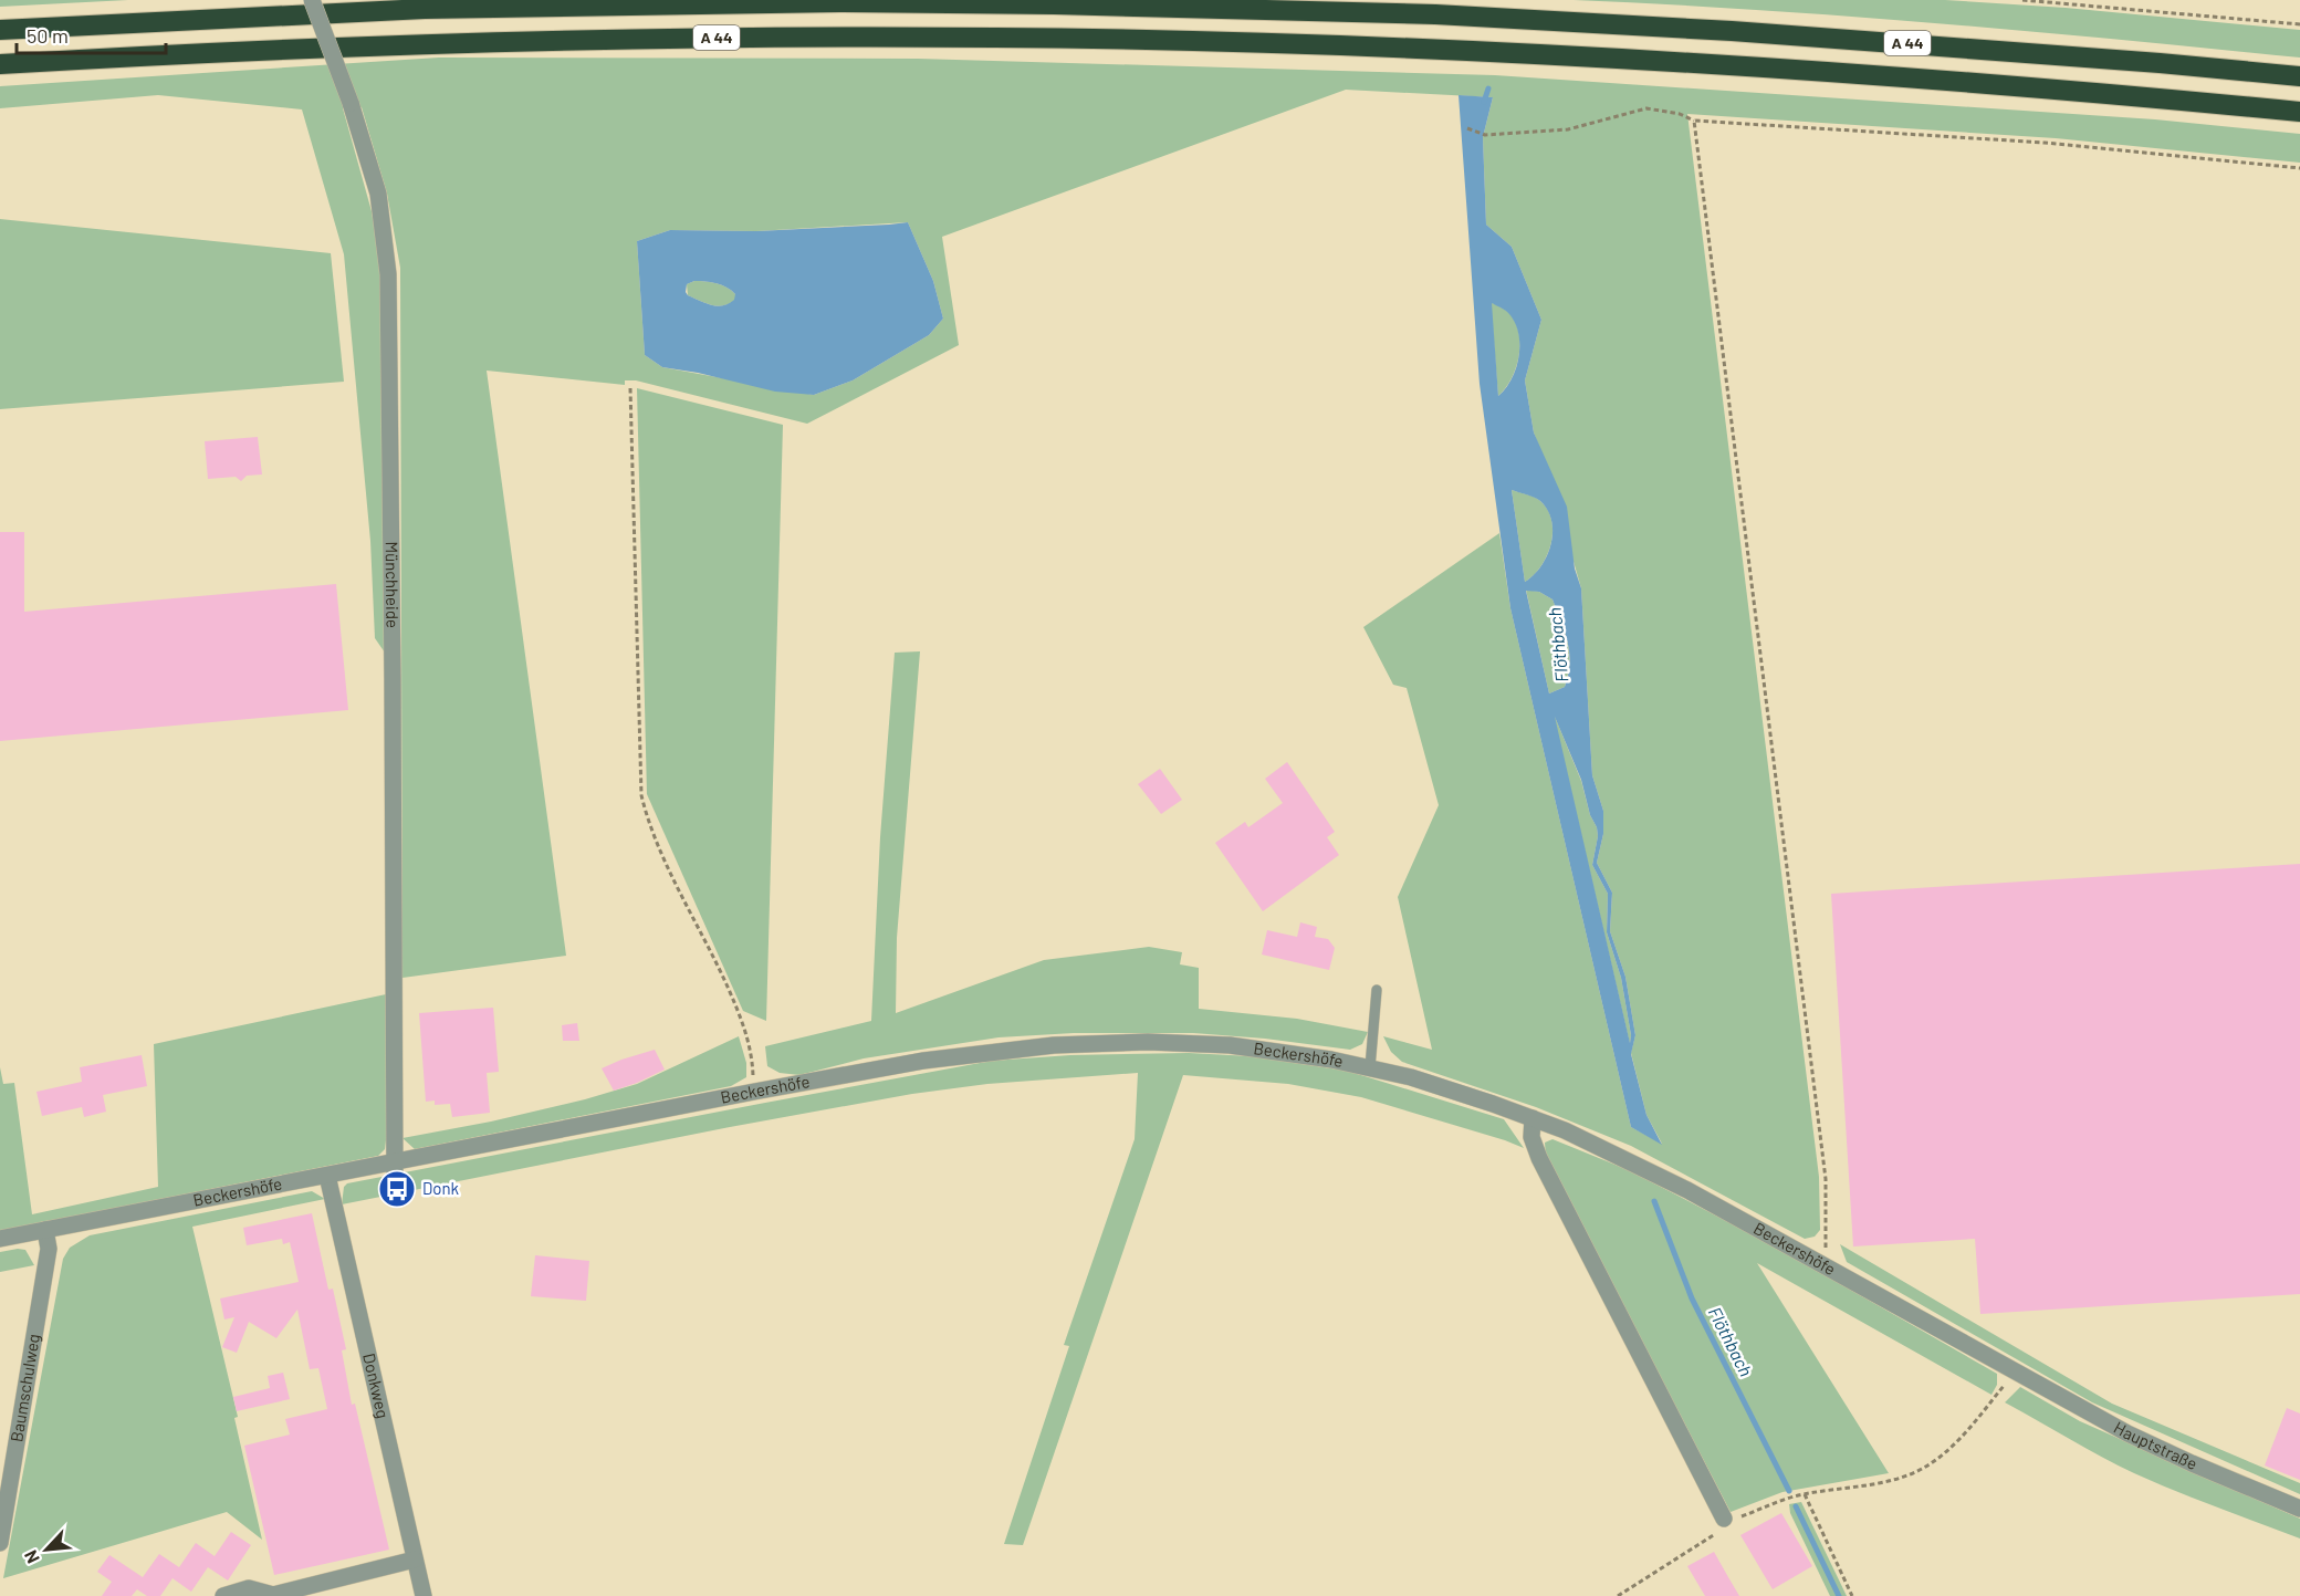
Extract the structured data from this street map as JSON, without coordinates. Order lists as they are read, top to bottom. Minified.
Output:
{"streets":{"highway":["A 44"],"street":["Münchheide","Beckershöfe","Donkweg","Baumschulweg","Hauptstraße"]},"crossings":[["Münchheide","Beckershöfe"],["Beckershöfe","Donkweg"],["Beckershöfe","Baumschulweg"],["Beckershöfe","Hauptstraße"]],"water":["Flöthbach"],"places":{"bus stop":["Donk"]},"scale_bar":"50 m","north":"bottom left"}
